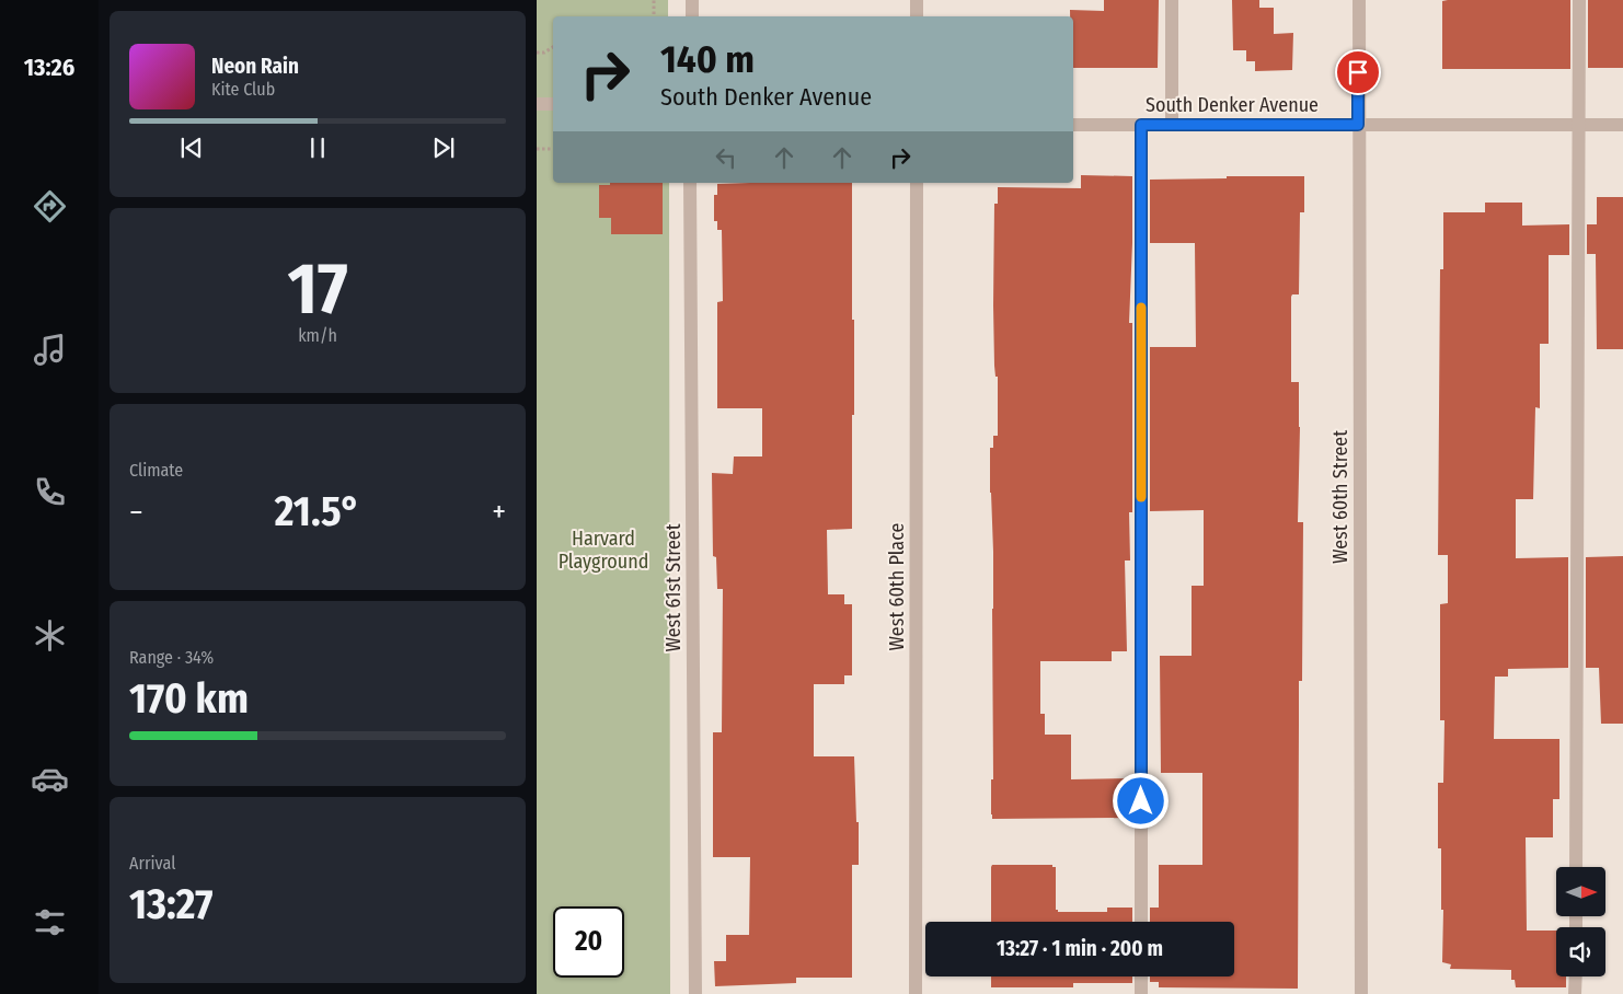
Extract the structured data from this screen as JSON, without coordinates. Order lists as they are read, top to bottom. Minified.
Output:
{"streets":{"street":["South Denker Avenue","West 60th Street","West 60th Place","West 61st Street"]},"crossings":[["South Denker Avenue","West 60th Street"]],"parks":["Harvard Playground"],"north":"right","page":{"tabs":"13:26","turn":["140 m","South Denker Avenue"],"song":["Neon Rain","Kite Club"],"tile":[["17","km/h"],"Climate",["Range · 34%","170 km"],["Arrival","13:27"]],"heat":["−","21.5°","+"],"limit":"20","trip":"13:27 · 1 min · 200 m"}}
